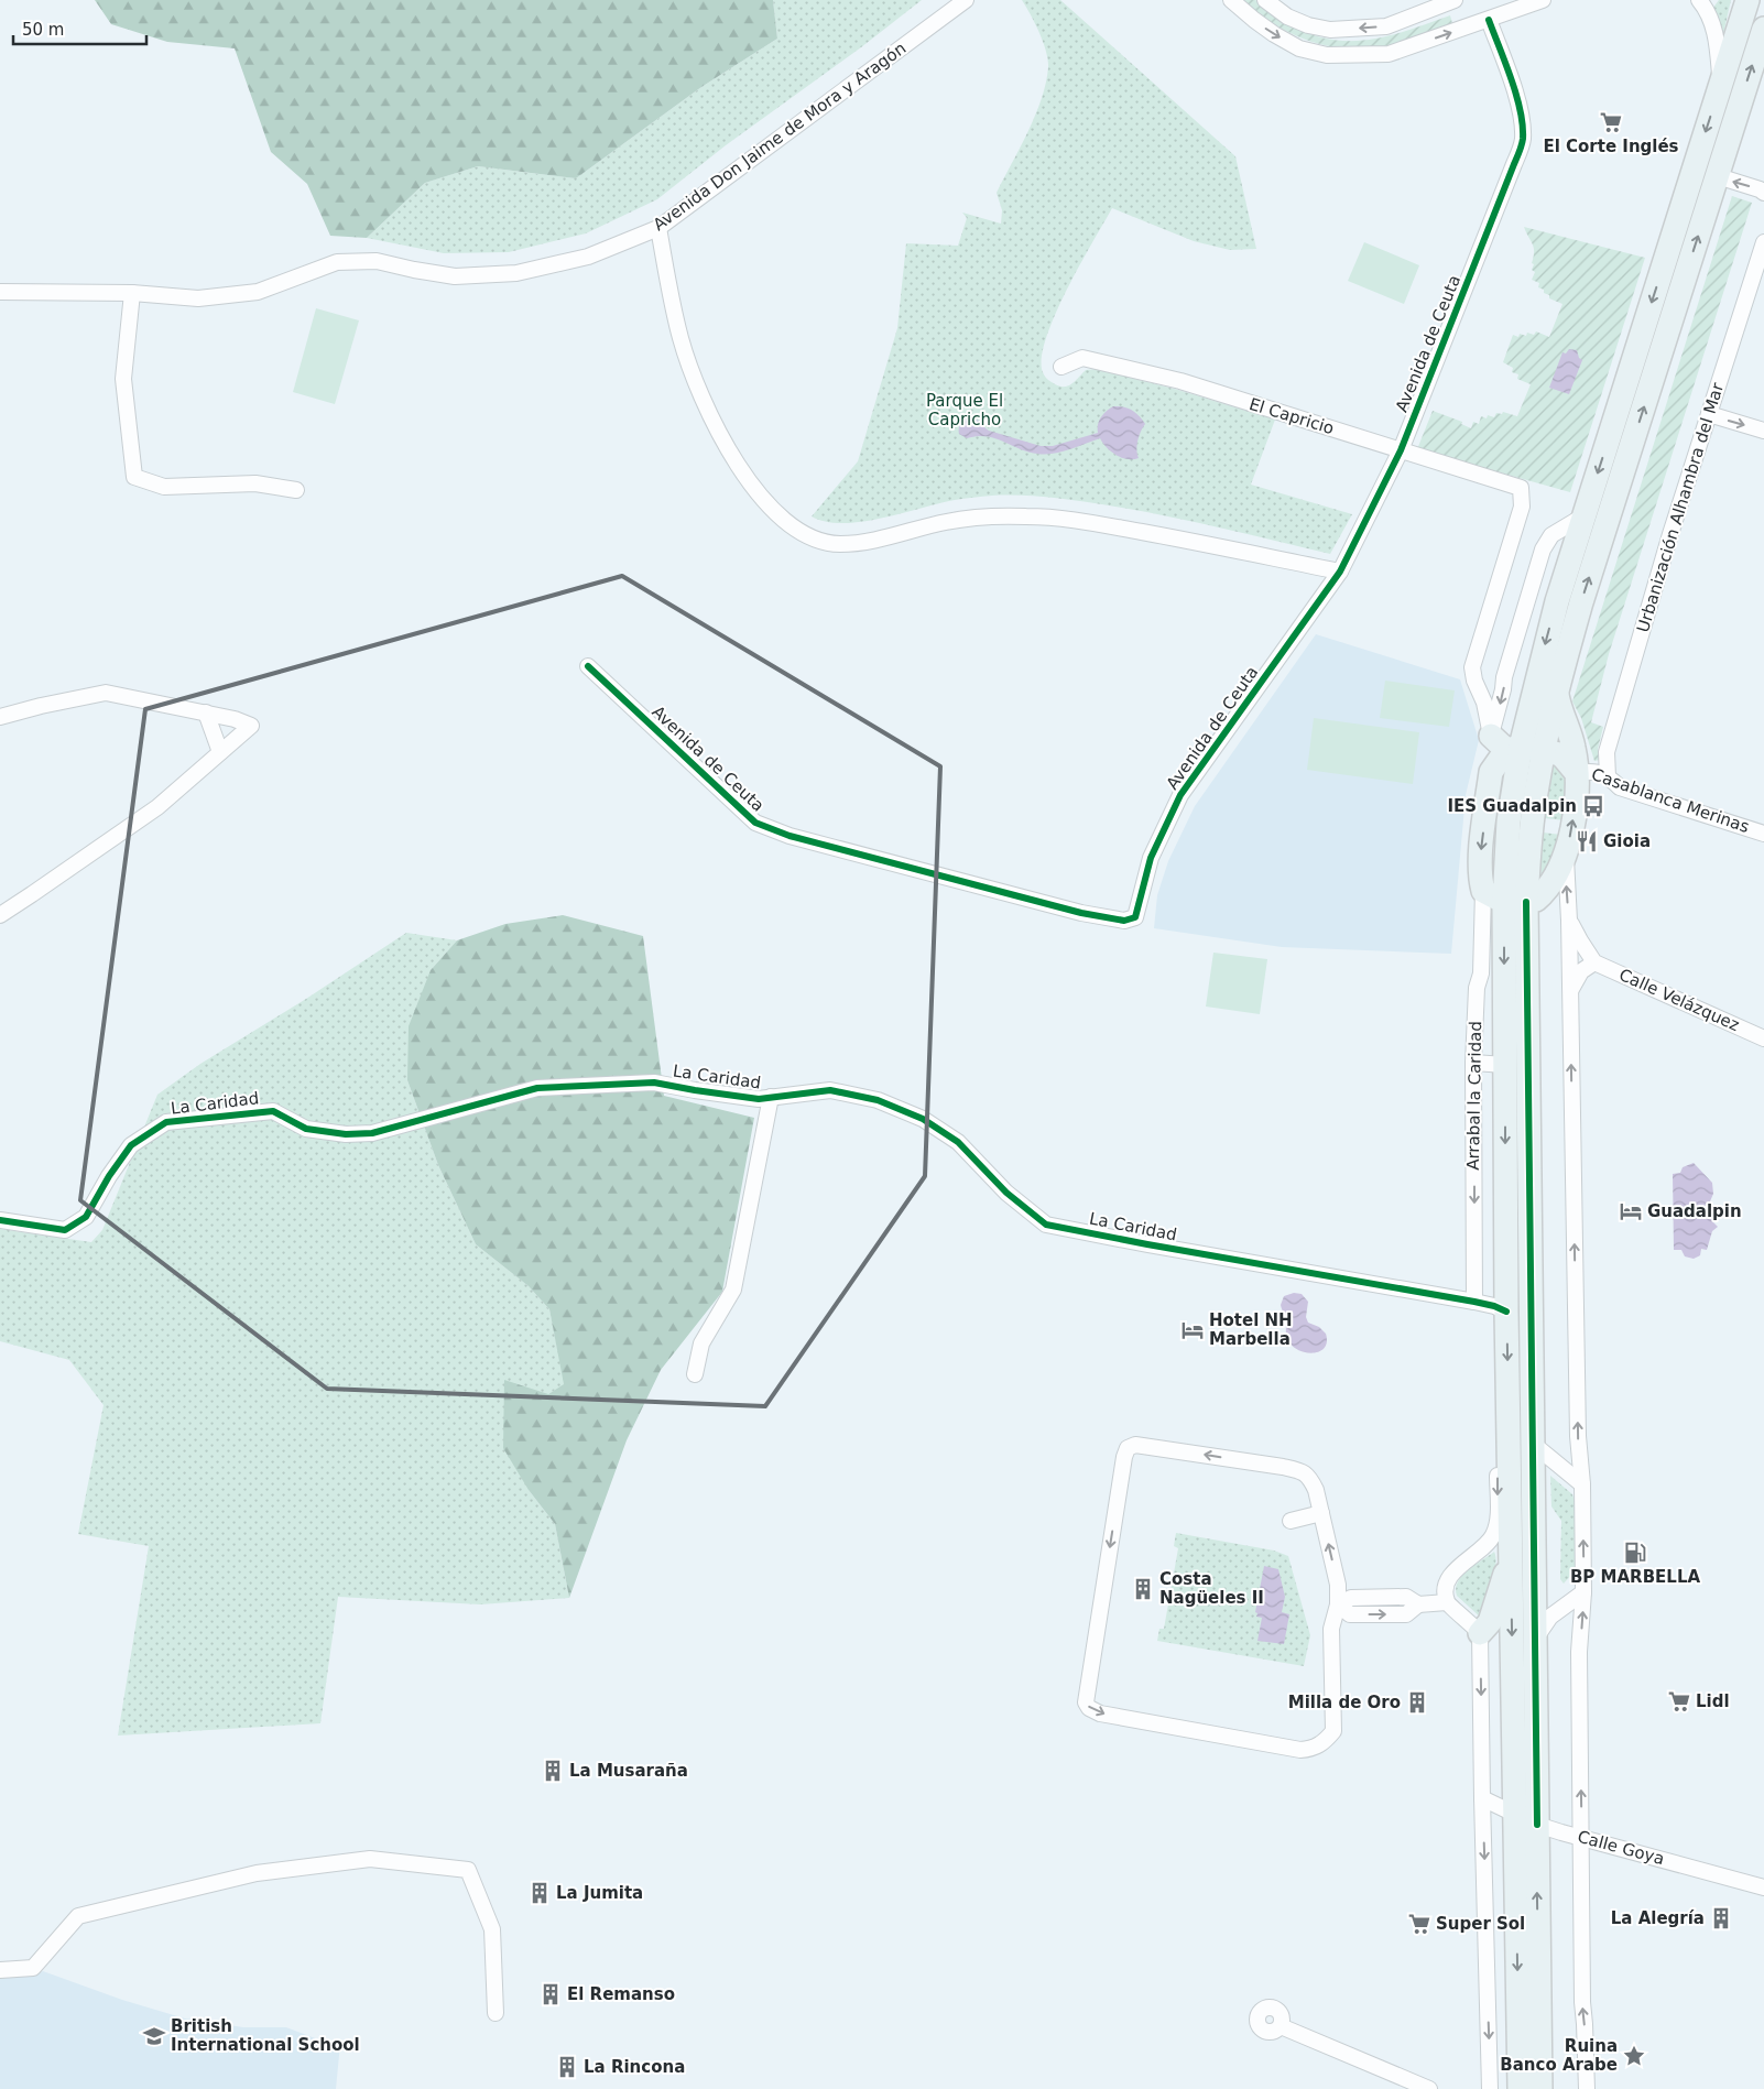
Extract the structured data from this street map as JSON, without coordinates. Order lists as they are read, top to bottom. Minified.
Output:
{"streets":{"street":["Avenida Don Jaime de Mora y Aragón","Avenida de Ceuta","El Capricio","Urbanización Alhambra del Mar","Casablanca Merinas","Calle Velázquez","La Caridad","Arrabal la Caridad","Calle Goya"]},"crossings":[["Avenida de Ceuta","El Capricio"],["Urbanización Alhambra del Mar","Casablanca Merinas"],["La Caridad","Arrabal la Caridad"]],"parks":["Parque El Capricho"],"places":{"supermarket":["El Corte Inglés","Lidl","Super Sol"],"bus stop":["IES Guadalpin"],"restaurant":["Gioia"],"hotel":["Guadalpin","Hotel NH Marbella"],"fuel station":["BP MARBELLA"],"building":["Costa Nagüeles II","Milla de Oro","La Musaraña","La Jumita","La Alegría","El Remanso","La Rincona"],"school or university":["British International School"],"place":["Ruina Banco Arabe"]},"scale_bar":"50 m"}
